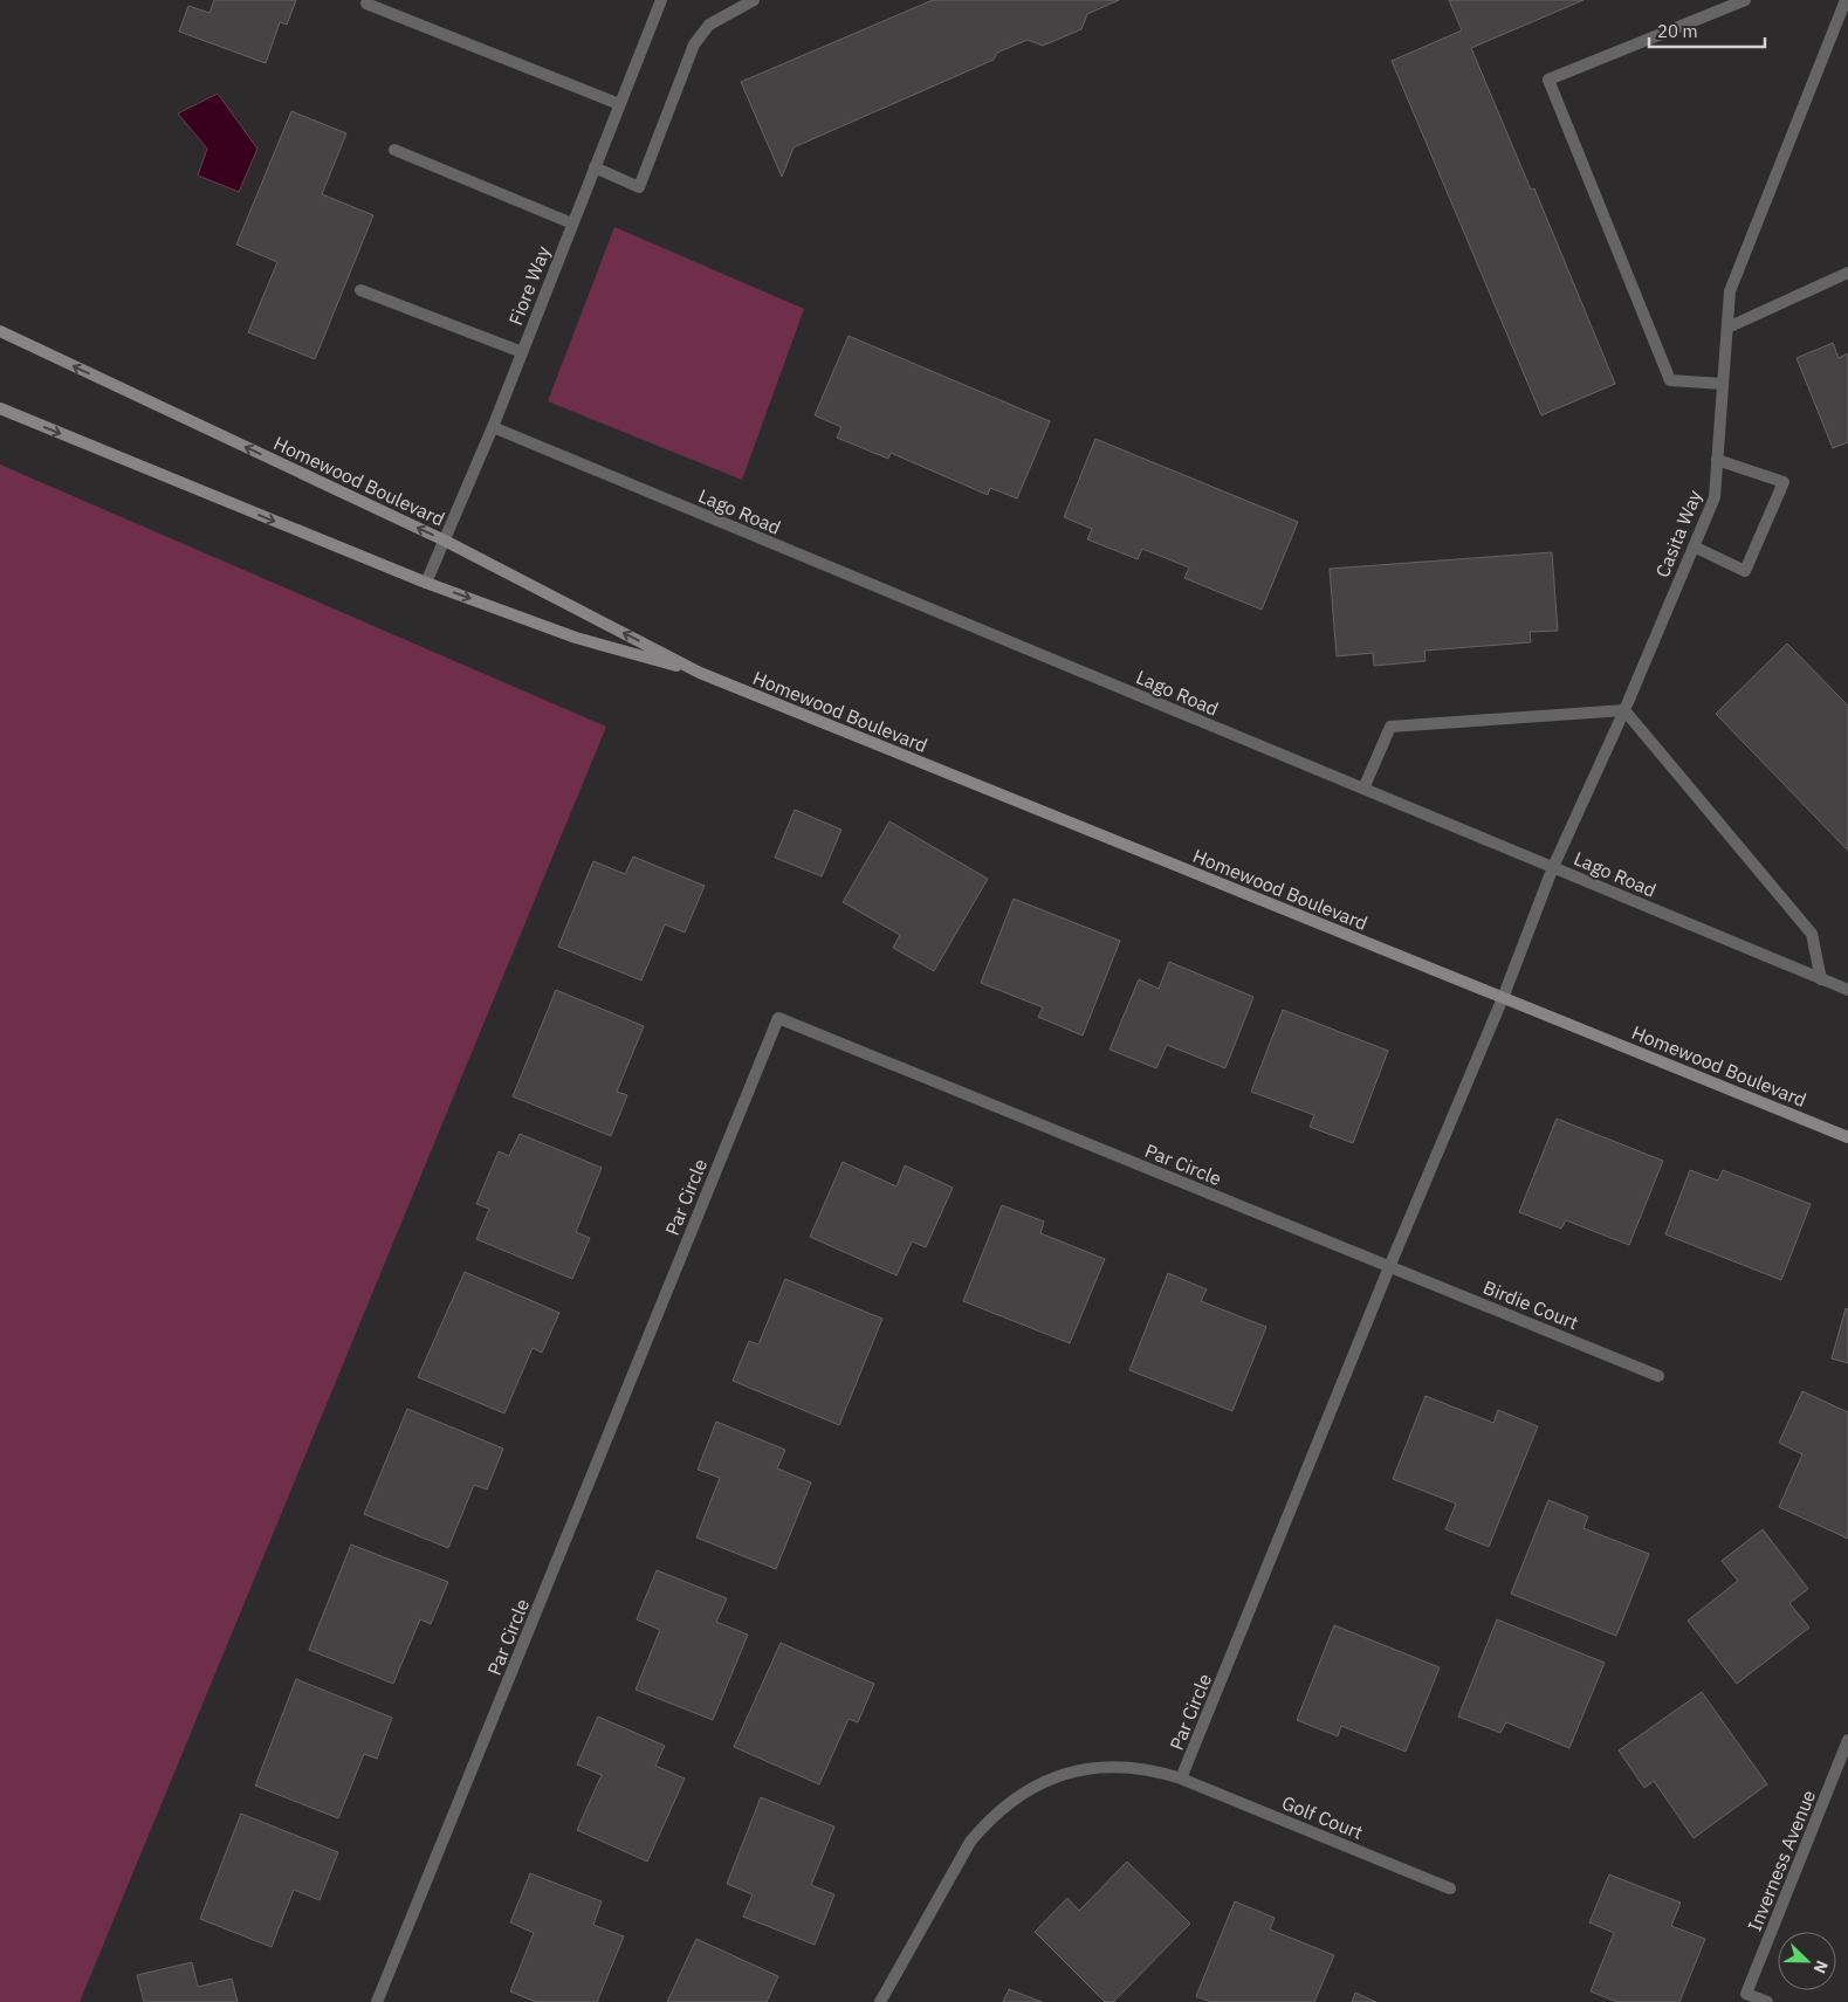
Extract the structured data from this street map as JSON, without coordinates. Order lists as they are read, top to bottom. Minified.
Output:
{"streets":{"street":["Fiore Way","Homewood Boulevard","Lago Road","Casita Way","Par Circle","Birdie Court","Golf Court","Inverness Avenue"]},"crossings":[["Fiore Way","Homewood Boulevard"],["Fiore Way","Lago Road"],["Homewood Boulevard","Casita Way"],["Homewood Boulevard","Par Circle"],["Lago Road","Casita Way"],["Casita Way","Par Circle"],["Par Circle","Birdie Court"],["Par Circle","Golf Court"]],"scale_bar":"20 m","north":"bottom right"}
